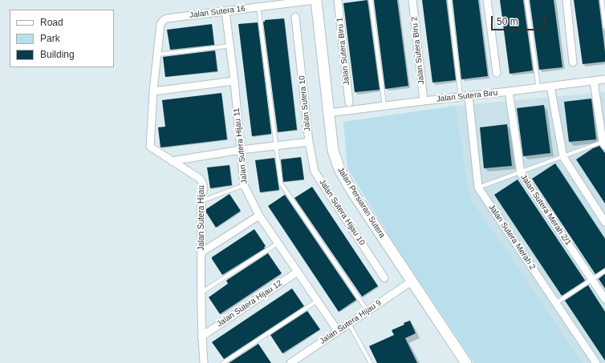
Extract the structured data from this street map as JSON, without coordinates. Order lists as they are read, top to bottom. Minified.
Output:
{"streets":{"street":["Jalan Sutera 16","Jalan Sutera Biru 2","Jalan Sutera Biru 1","Jalan Sutera Biru","Jalan Sutera 10","Jalan Sutera Hijau 11","Jalan Persiaran Sutera","Jalan Sutera Merah 2/1","Jalan Sutera Hijau 10","Jalan Sutera Hijau","Jalan Sutera Merah 2","Jalan Sutera Hijau 12","Jalan Sutera Hijau 9"]},"crossings":[["Jalan Sutera 16","Jalan Sutera Hijau 11"],["Jalan Sutera 16","Jalan Persiaran Sutera"],["Jalan Sutera 16","Jalan Sutera Hijau"],["Jalan Sutera Biru 2","Jalan Sutera Biru"],["Jalan Sutera Biru","Jalan Persiaran Sutera"],["Jalan Sutera Biru","Jalan Sutera Merah 2/1"],["Jalan Sutera Biru","Jalan Sutera Merah 2"],["Jalan Sutera 10","Jalan Sutera Hijau 11"],["Jalan Sutera 10","Jalan Sutera Hijau 10"],["Jalan Sutera 10","Jalan Sutera Hijau"],["Jalan Sutera Hijau 11","Jalan Sutera Hijau 12"],["Jalan Sutera Hijau 11","Jalan Sutera Hijau 9"],["Jalan Persiaran Sutera","Jalan Sutera Hijau 9"],["Jalan Sutera Hijau","Jalan Sutera Hijau 12"]],"legend":["Road","Park","Building"],"scale_bar":"50 m"}
